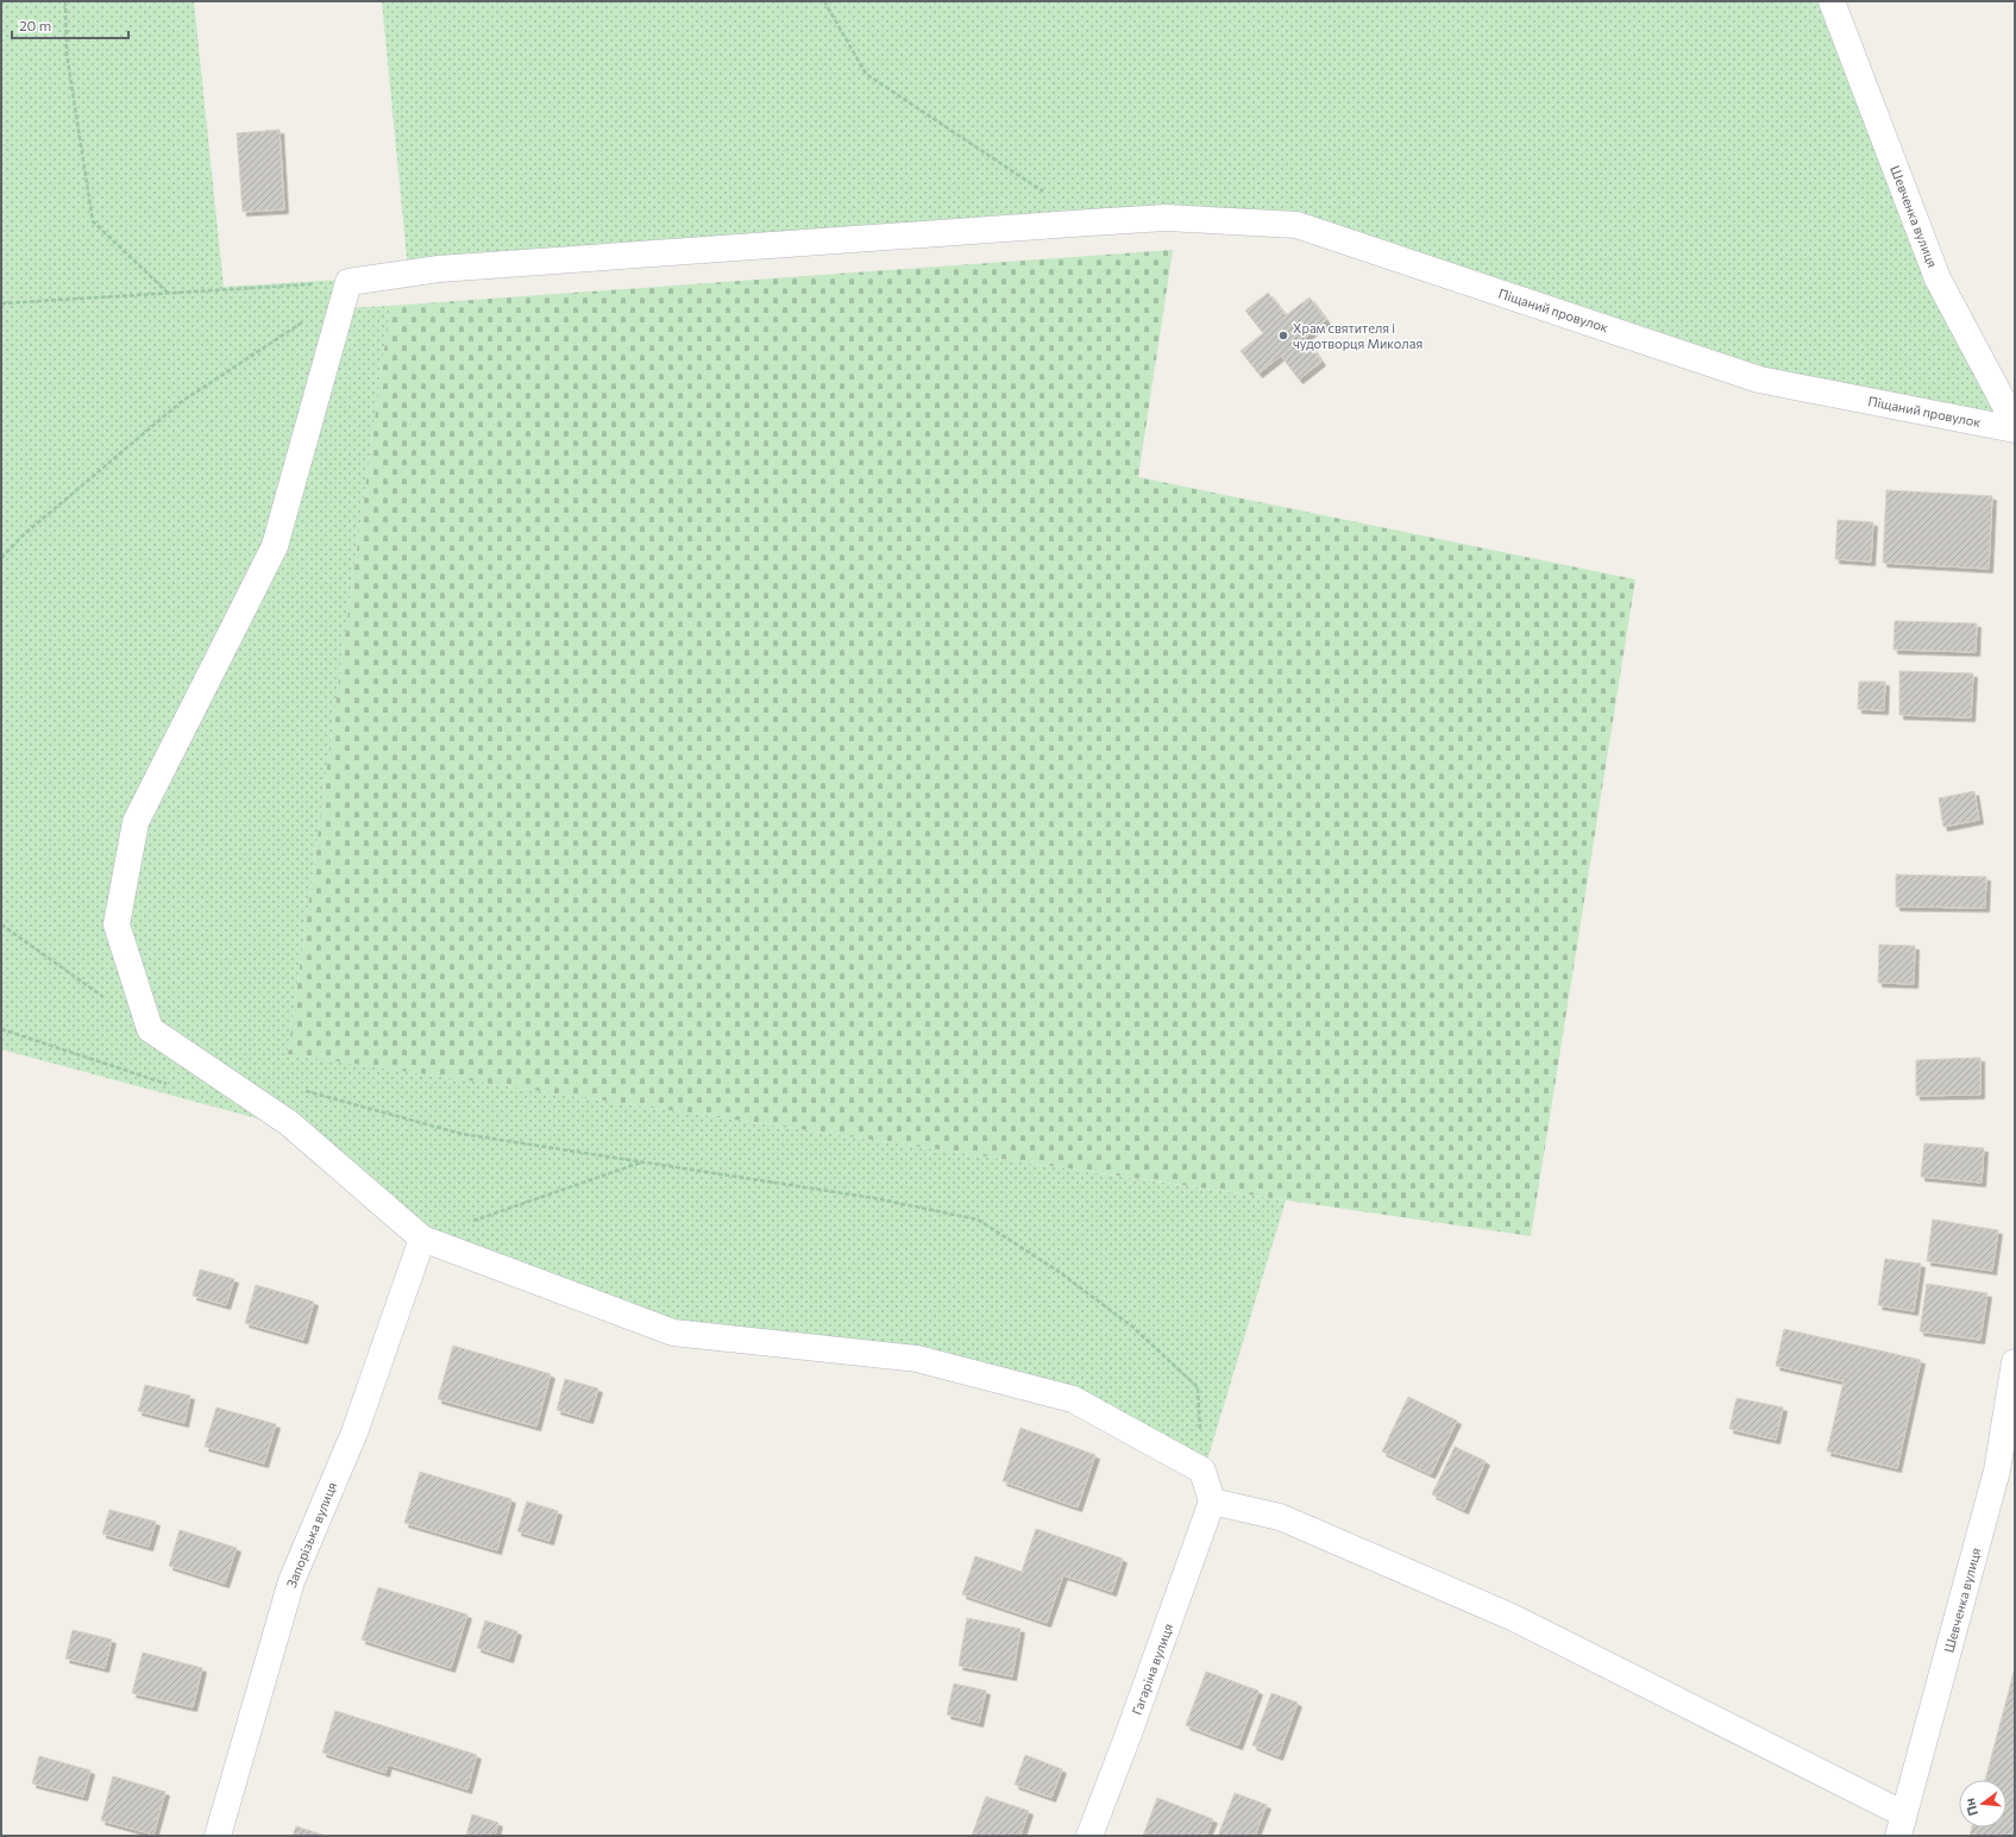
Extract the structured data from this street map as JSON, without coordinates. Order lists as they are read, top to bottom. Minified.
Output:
{"streets":{"street":["Шевченка вулиця","Піщаний провулок","Запорізька вулиця","Гагаріна вулиця"]},"places":["Храм святителя і чудотворця Миколая"],"scale_bar":"20 m","north":"left"}
